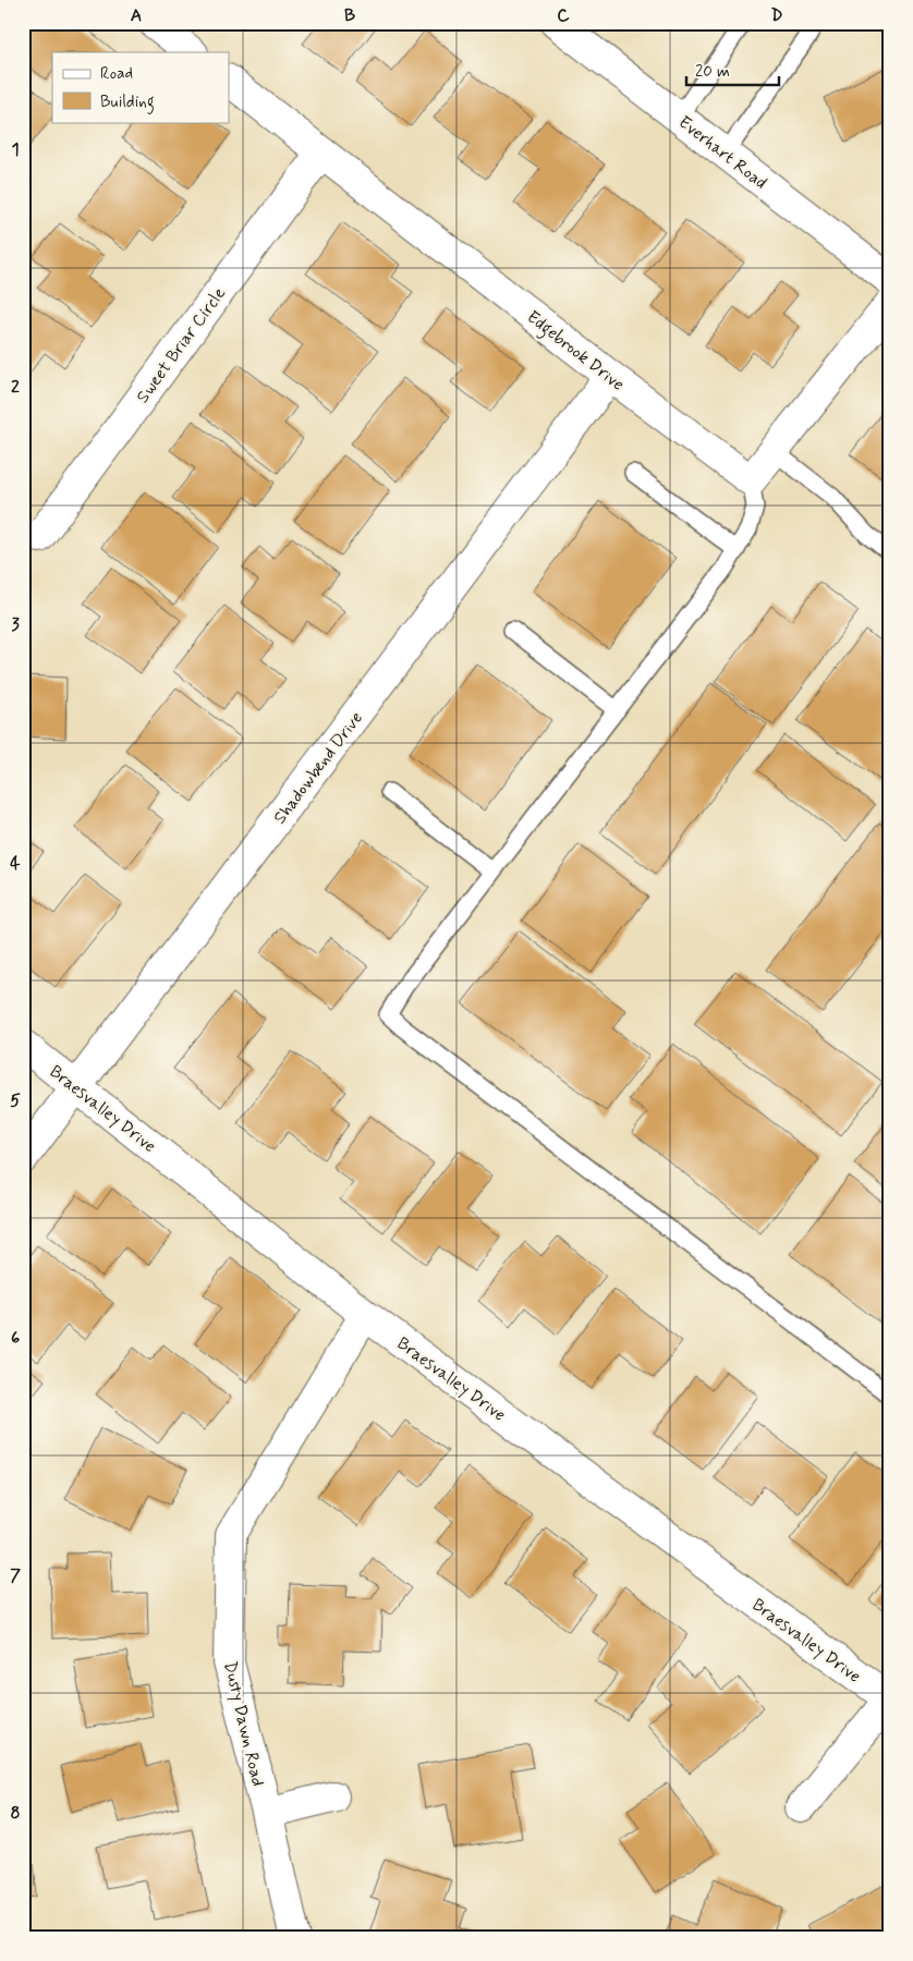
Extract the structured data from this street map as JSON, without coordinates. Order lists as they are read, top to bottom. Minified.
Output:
{"streets":{"street":["Everhart Road","Sweet Briar Circle","Edgebrook Drive","Shadowbend Drive","Braesvalley Drive","Dusty Dawn Road"]},"crossings":[["Sweet Briar Circle","Edgebrook Drive"],["Edgebrook Drive","Shadowbend Drive"],["Shadowbend Drive","Braesvalley Drive"],["Braesvalley Drive","Dusty Dawn Road"]],"legend":["Road","Building"],"scale_bar":"20 m","grid":{"columns":["A","B","C","D"],"rows":["1","2","3","4","5","6","7","8"]}}
